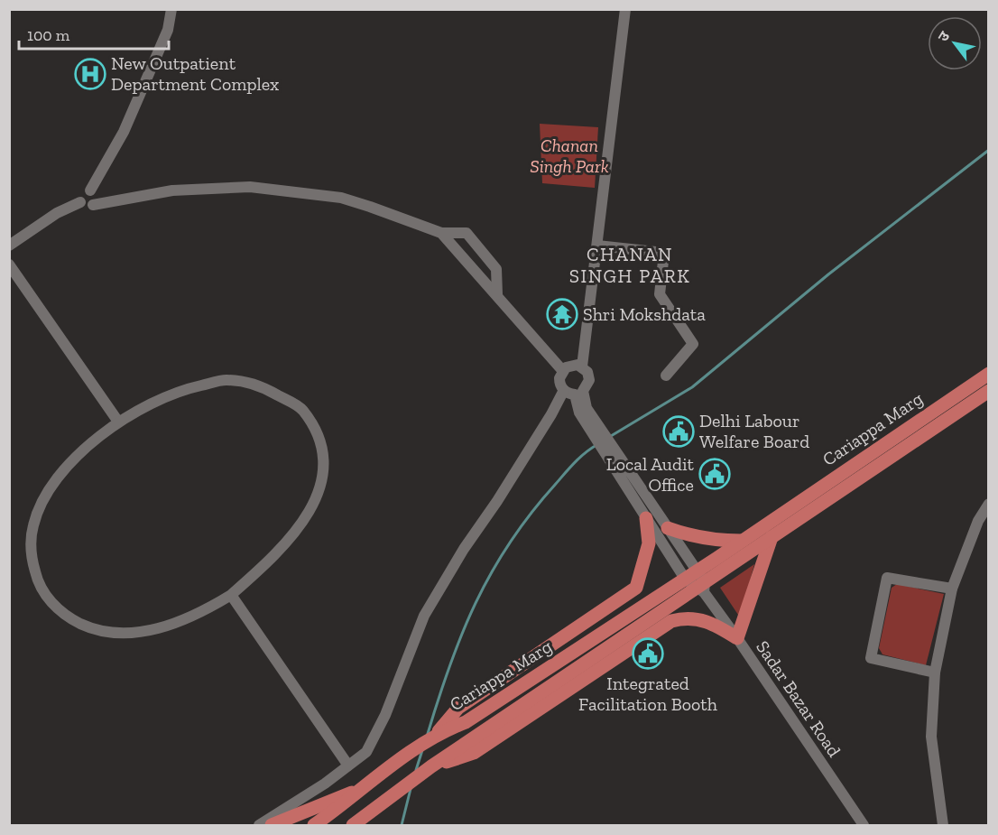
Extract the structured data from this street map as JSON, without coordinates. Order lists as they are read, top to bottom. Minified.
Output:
{"streets":{"main road":["Cariappa Marg"],"street":["Sadar Bazar Road"]},"crossings":[["Cariappa Marg","Sadar Bazar Road"]],"districts":["CHANAN SINGH PARK"],"parks":["Chanan Singh Park"],"places":{"hospital":["New Outpatient Department Complex"],"temple":["Shri Mokshdata"],"public building":["Delhi Labour Welfare Board","Local Audit Office","Integrated Facilitation Booth"]},"scale_bar":"100 m","north":"top left"}
